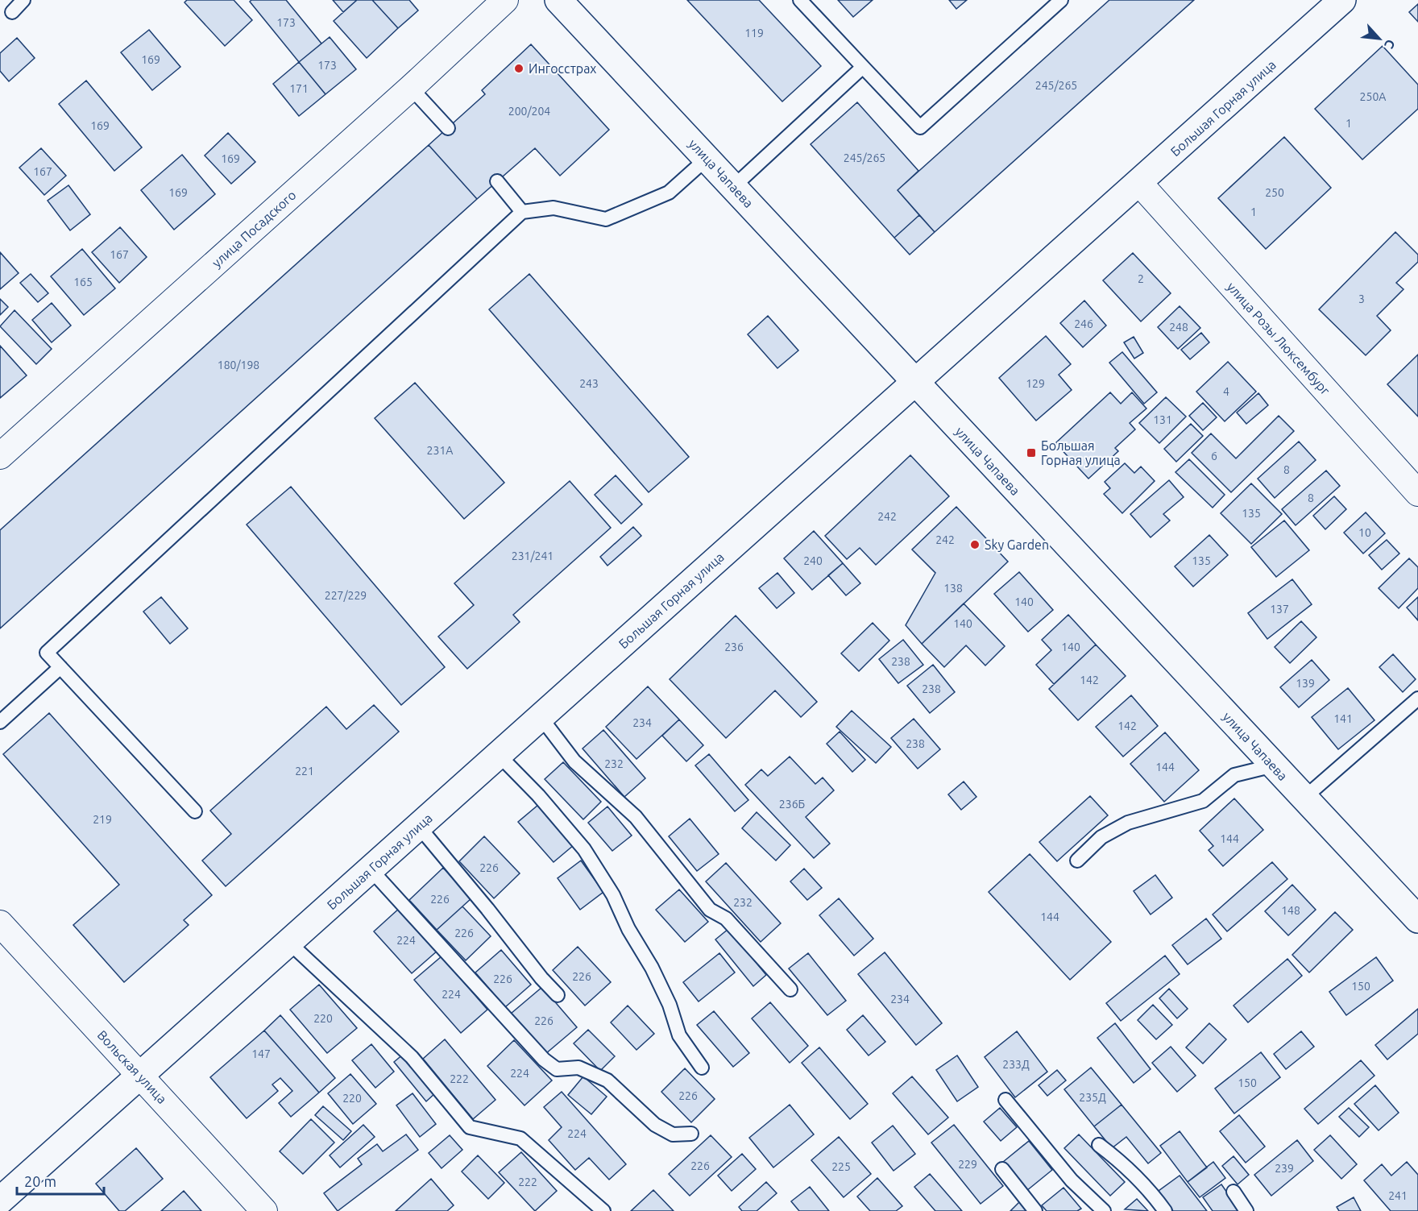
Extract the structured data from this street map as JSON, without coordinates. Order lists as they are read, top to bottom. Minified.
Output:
{"streets":{"main road":["Большая Горная улица","улица Чапаева"],"street":["улица Посадского","улица Розы Люксембург","Вольская улица"]},"crossings":[["Большая Горная улица","улица Чапаева"],["Большая Горная улица","улица Розы Люксембург"],["Большая Горная улица","Вольская улица"]],"places":{"other":["Ингосстрах","Sky Garden"],"transit":["Большая Горная улица"]},"house_numbers":["173","119","169","173","245/265","171","250А","200/204","1","169","245/265","169","167","169","250","1","167","2","165","3","246","248","180/198","243","129","4","131","231А","6","8","8","135","242","10","242","231/241","240","135","138","227/229","140","137","140","236","140","238","142","139","238","141","234","142","238","232","144","221","236Б","219","144","226","226","232","148","144","226","224","226","226","150","224","234","220","226","147","233Д","224","222","150","226","235Д","220","224","229","226","225","239","222","241"],"scale_bar":"20 m","north":"bottom right"}
